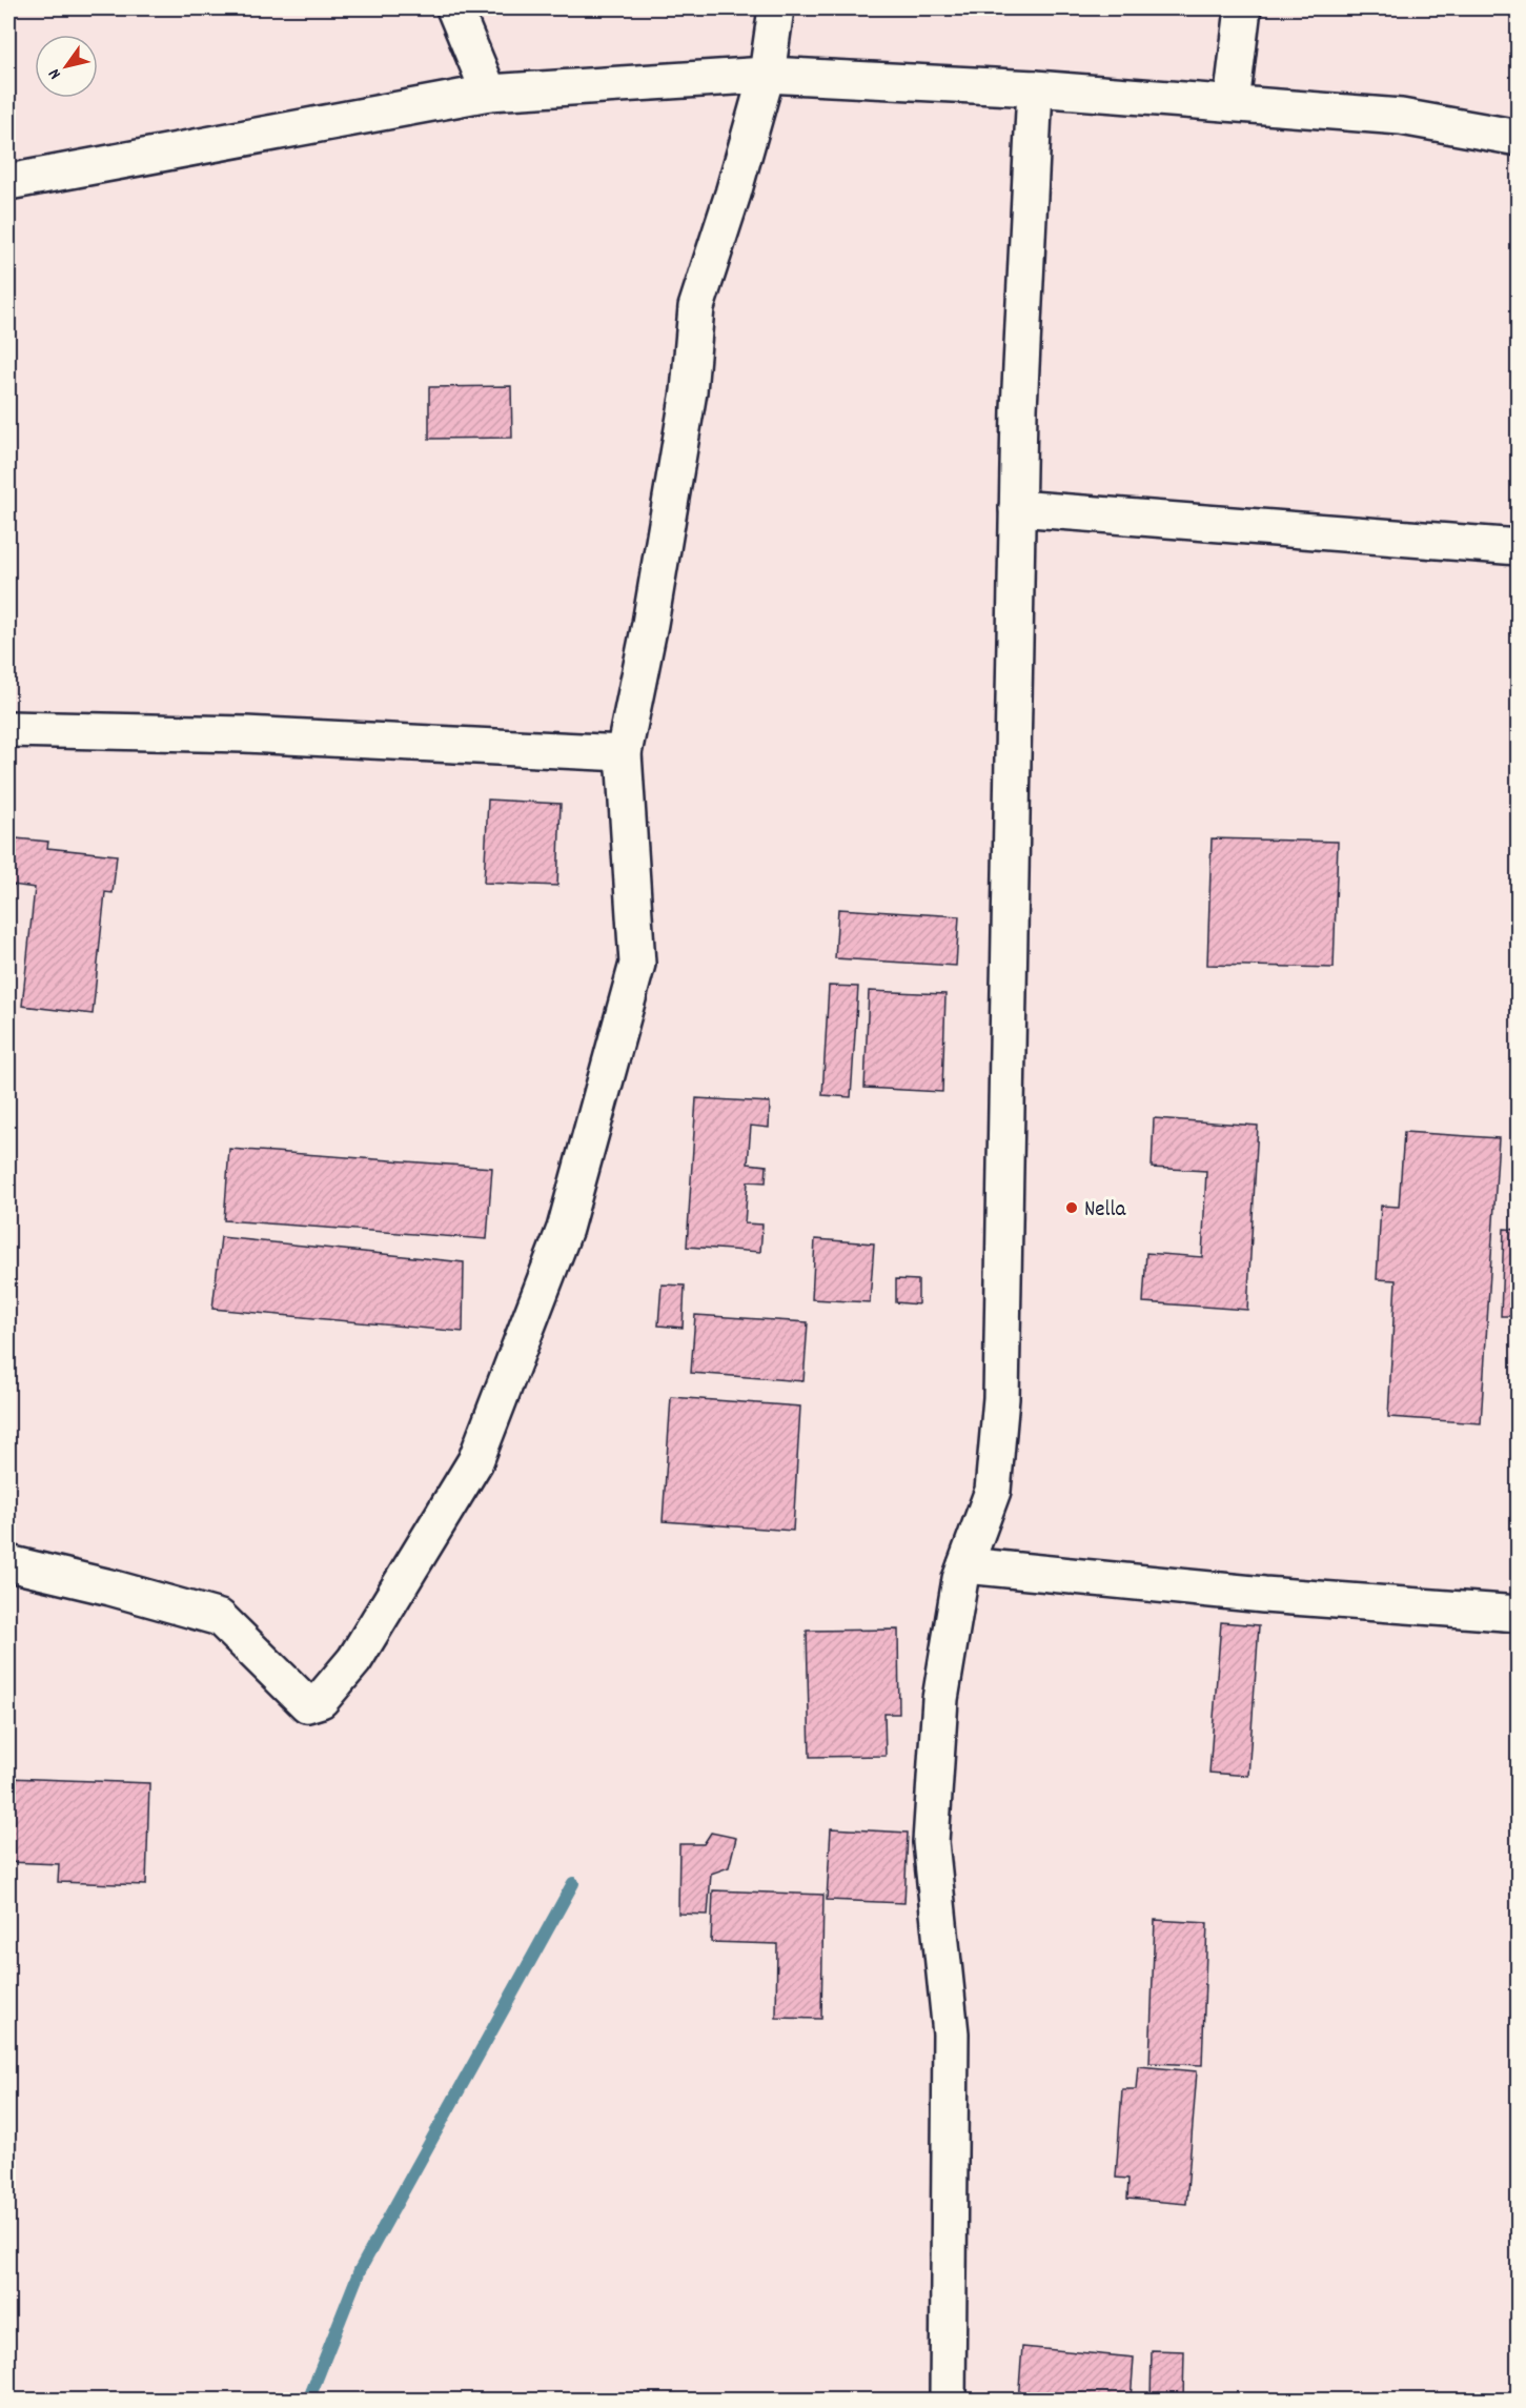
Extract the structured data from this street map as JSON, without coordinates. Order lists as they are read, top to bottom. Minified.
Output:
{"places":["Nella"],"north":"bottom left"}
